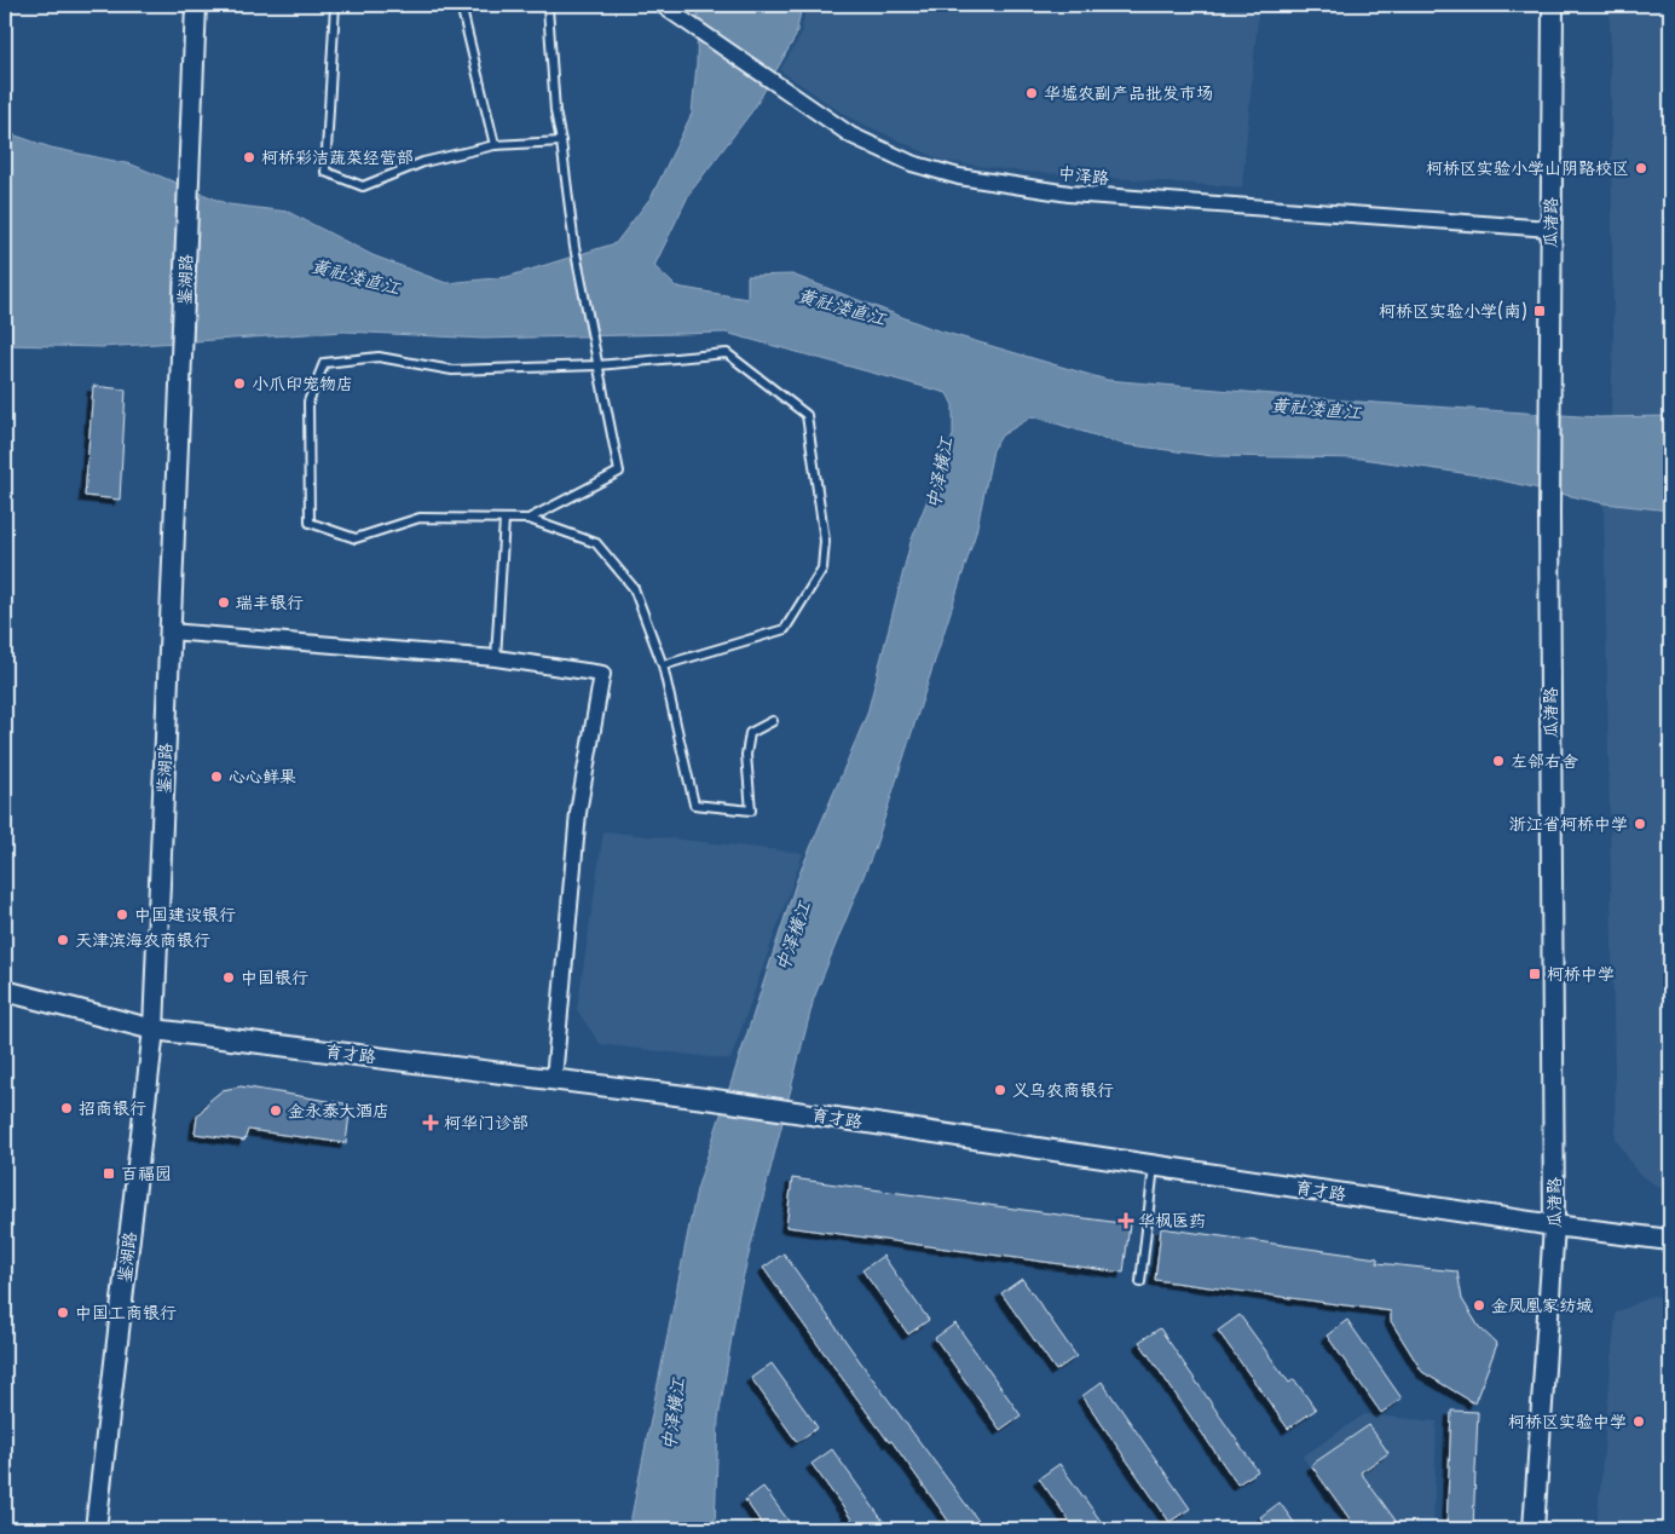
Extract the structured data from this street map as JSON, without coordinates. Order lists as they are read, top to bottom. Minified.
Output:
{"streets":{"street":["中泽路","瓜渚路","鉴湖路","育才路"]},"crossings":[["中泽路","瓜渚路"],["瓜渚路","育才路"],["鉴湖路","育才路"]],"water":["黄社溇直江","中泽横江"],"places":{"other":["华墟农副产品批发市场","柯桥彩洁蔬菜经营部","柯桥区实验小学山阴路校区","小爪印宠物店","瑞丰银行","左邻右舍","心心鲜果","浙江省柯桥中学","中国建设银行","天津滨海农商银行","中国银行","义乌农商银行","招商银行","金永泰大酒店","金凤凰家纺城","中国工商银行","柯桥区实验中学"],"transit":["柯桥区实验小学(南)","柯桥中学","百福园"],"health":["柯华门诊部","华枫医药"]}}
